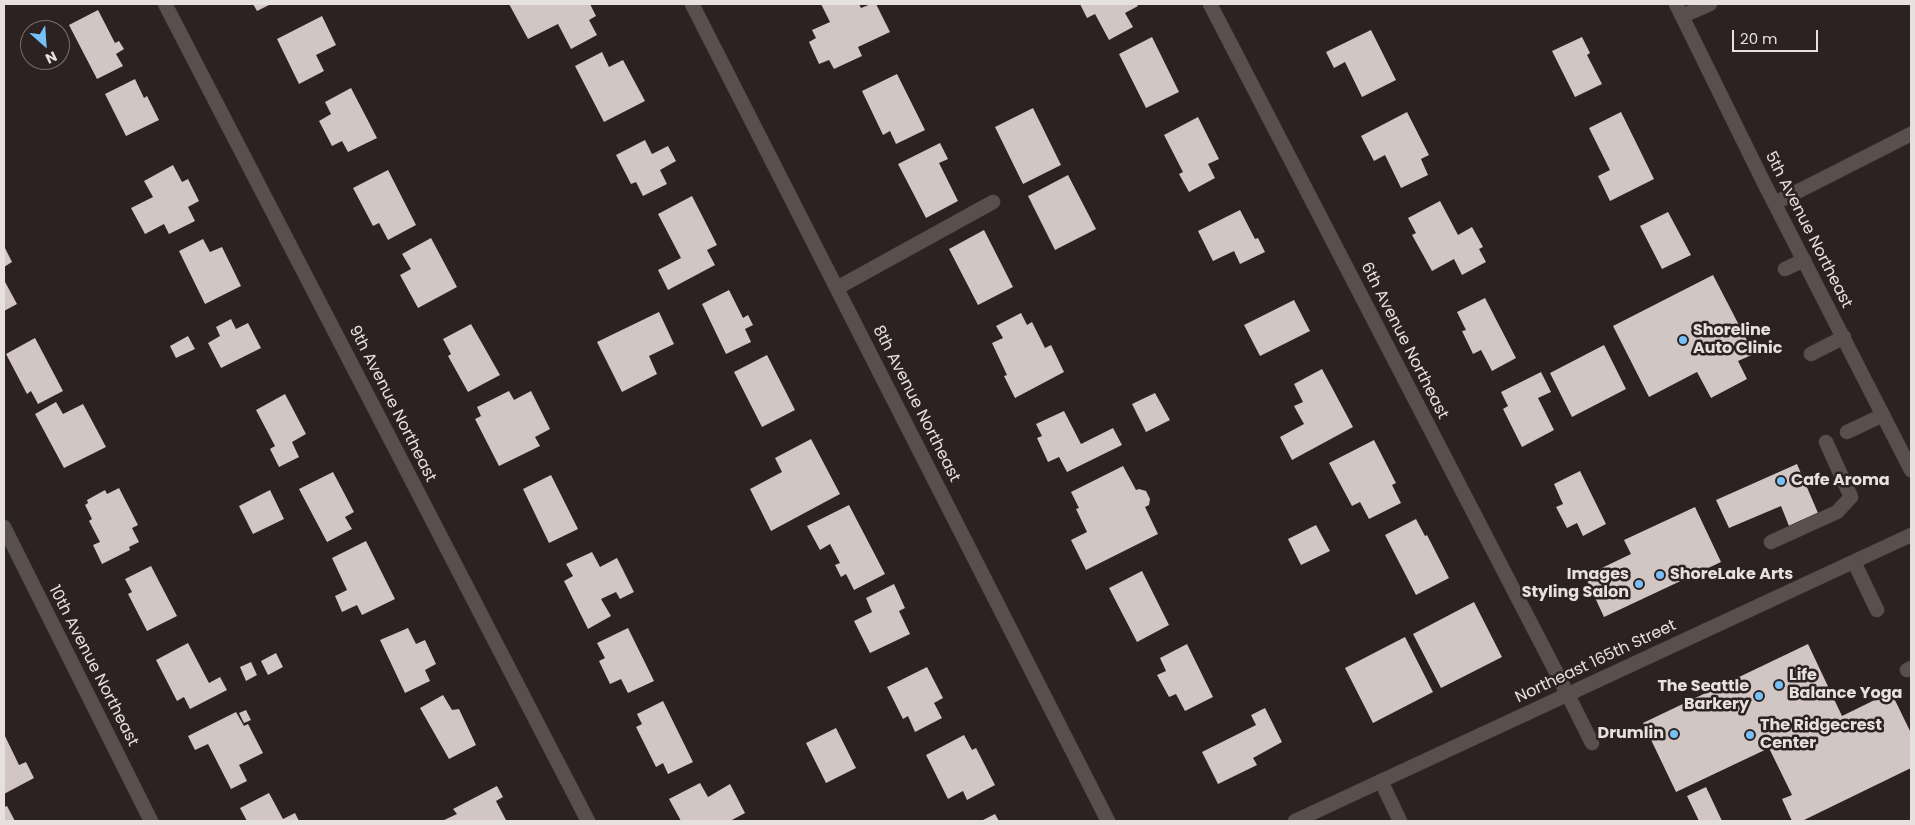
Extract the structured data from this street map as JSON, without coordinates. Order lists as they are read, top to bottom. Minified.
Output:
{"streets":{"street":["5th Avenue Northeast","6th Avenue Northeast","9th Avenue Northeast","8th Avenue Northeast","Northeast 165th Street","10th Avenue Northeast"]},"crossings":[["6th Avenue Northeast","Northeast 165th Street"]],"places":["Shoreline Auto Clinic","Cafe Aroma","ShoreLake Arts","Images Styling Salon","Life Balance Yoga","The Seattle Barkery","Drumlin","The Ridgecrest Center"],"scale_bar":"20 m","north":"bottom right"}
